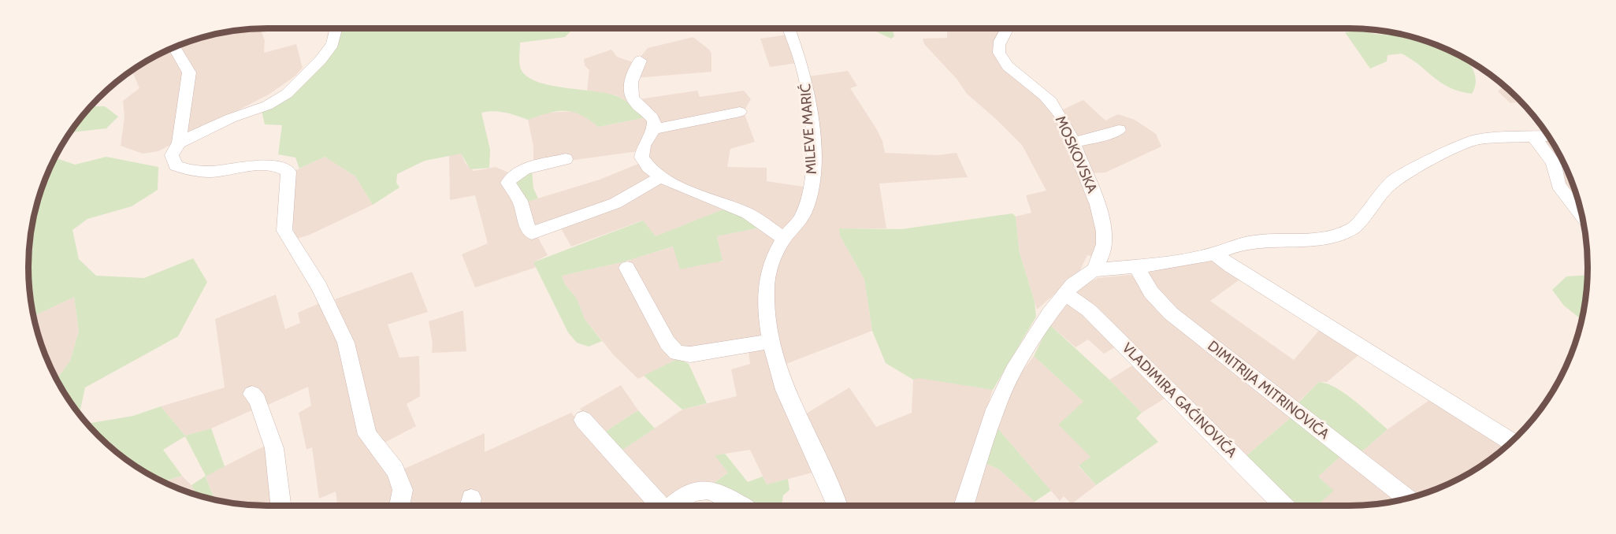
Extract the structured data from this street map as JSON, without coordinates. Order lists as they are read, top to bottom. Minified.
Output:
{"streets":{"street":["MILEVE MARIĆ","MOSKOVSKA","DIMITRIJA MITRINOVIĆA","VLADIMIRA GAĆINOVIĆA"]}}
